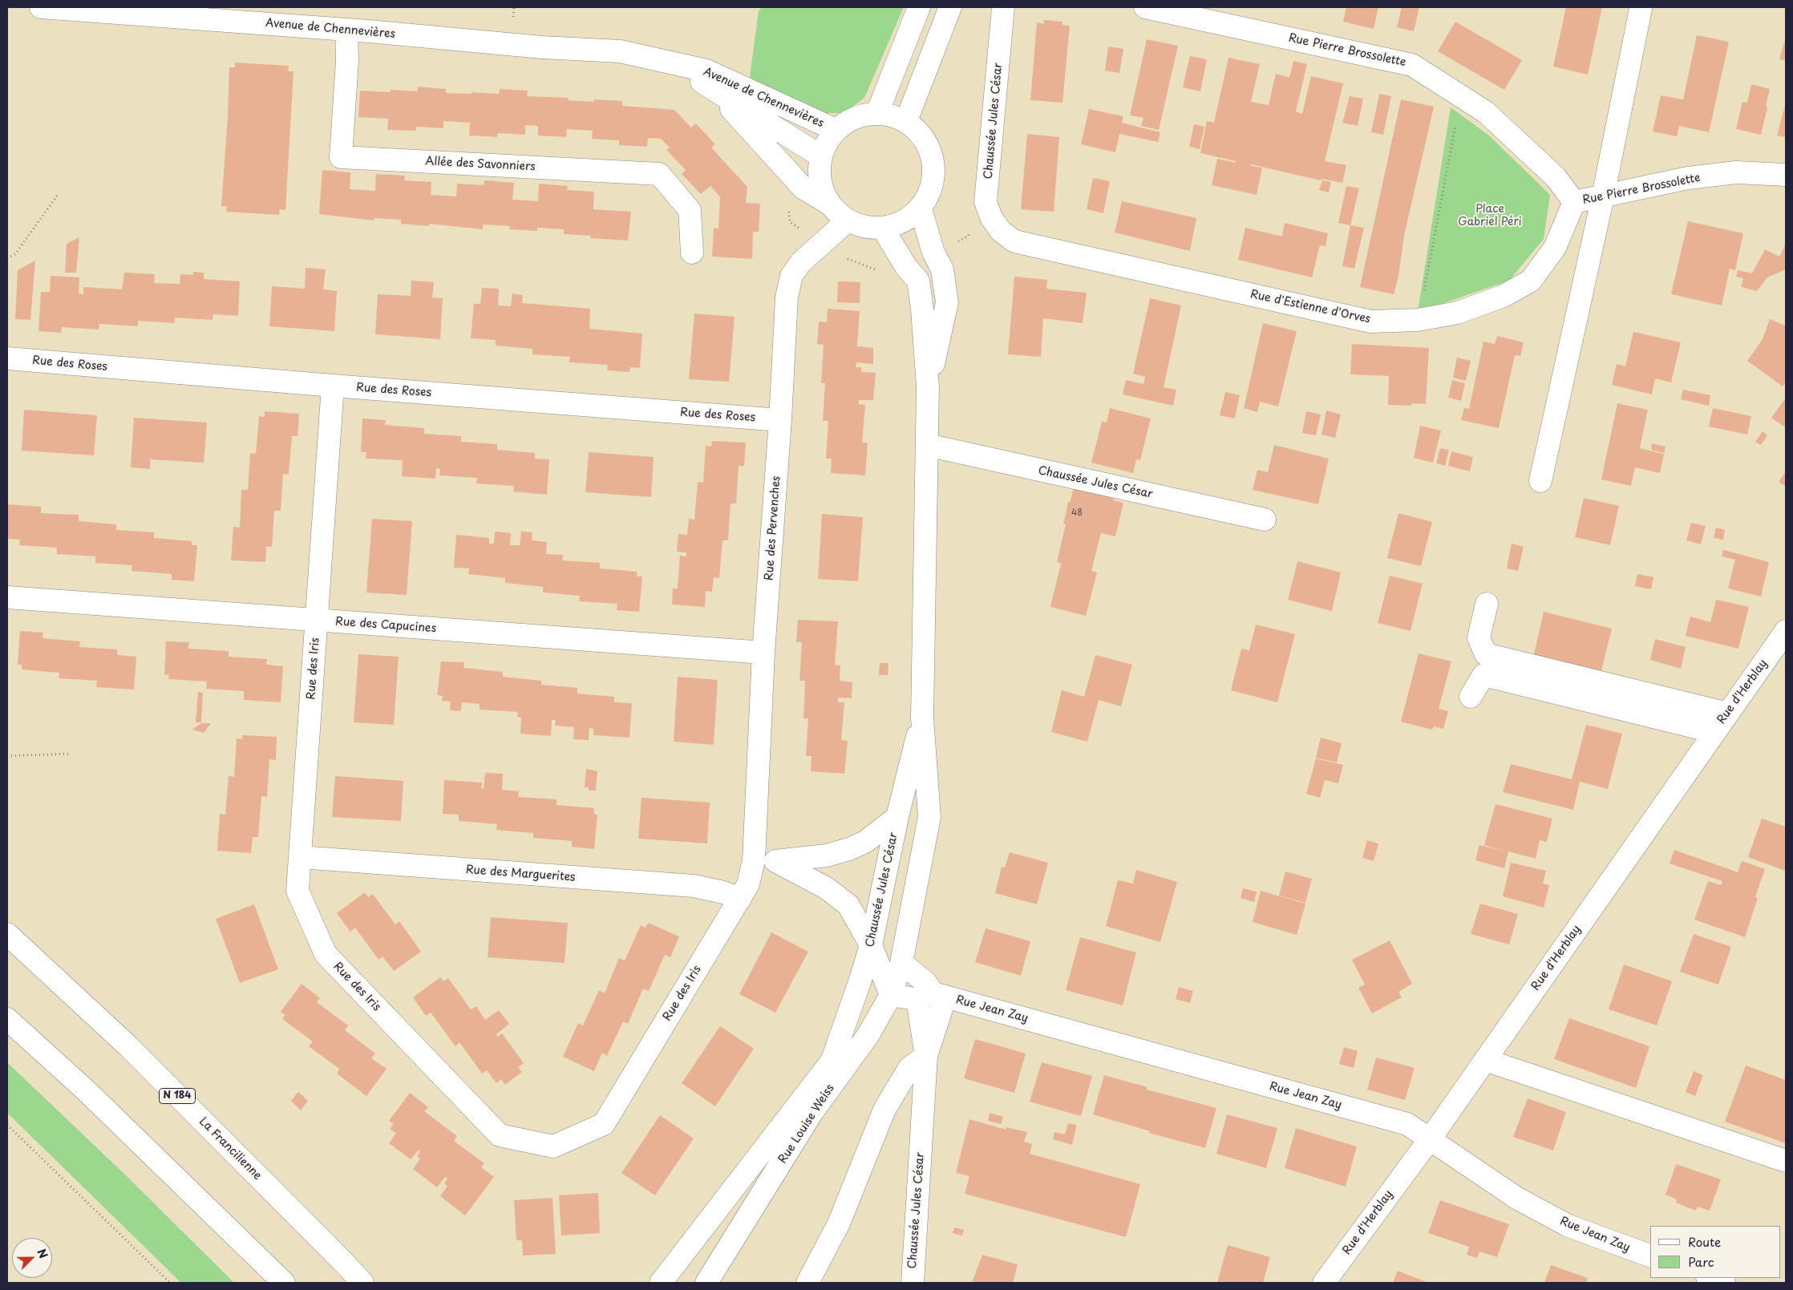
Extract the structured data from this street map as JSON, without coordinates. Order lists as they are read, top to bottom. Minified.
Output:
{"streets":{"main road":["Avenue de Chennevières","Rue Pierre Brossolette","Chaussée Jules César","Allée des Savonniers","Rue d'Estienne d'Orves","Rue des Roses","Rue des Pervenches","Rue des Capucines","Rue des Iris","Rue d'Herblay","Rue des Marguerites","Rue Jean Zay","N 184","Rue Louise Weiss","La Francilienne"]},"crossings":[["Avenue de Chennevières","Chaussée Jules César"],["Avenue de Chennevières","Allée des Savonniers"],["Avenue de Chennevières","Rue des Pervenches"],["Rue Pierre Brossolette","Rue d'Estienne d'Orves"],["Chaussée Jules César","Rue d'Estienne d'Orves"],["Chaussée Jules César","Rue des Pervenches"],["Chaussée Jules César","Rue Jean Zay"],["Chaussée Jules César","Rue Louise Weiss"],["Rue des Roses","Rue des Pervenches"],["Rue des Roses","Rue des Iris"],["Rue des Pervenches","Rue des Capucines"],["Rue des Pervenches","Rue des Iris"],["Rue des Capucines","Rue des Iris"],["Rue des Iris","Rue des Marguerites"],["Rue d'Herblay","Rue Jean Zay"]],"parks":["Place Gabriel Péri"],"house_numbers":["48"],"legend":["Route","Parc"],"north":"top right"}
